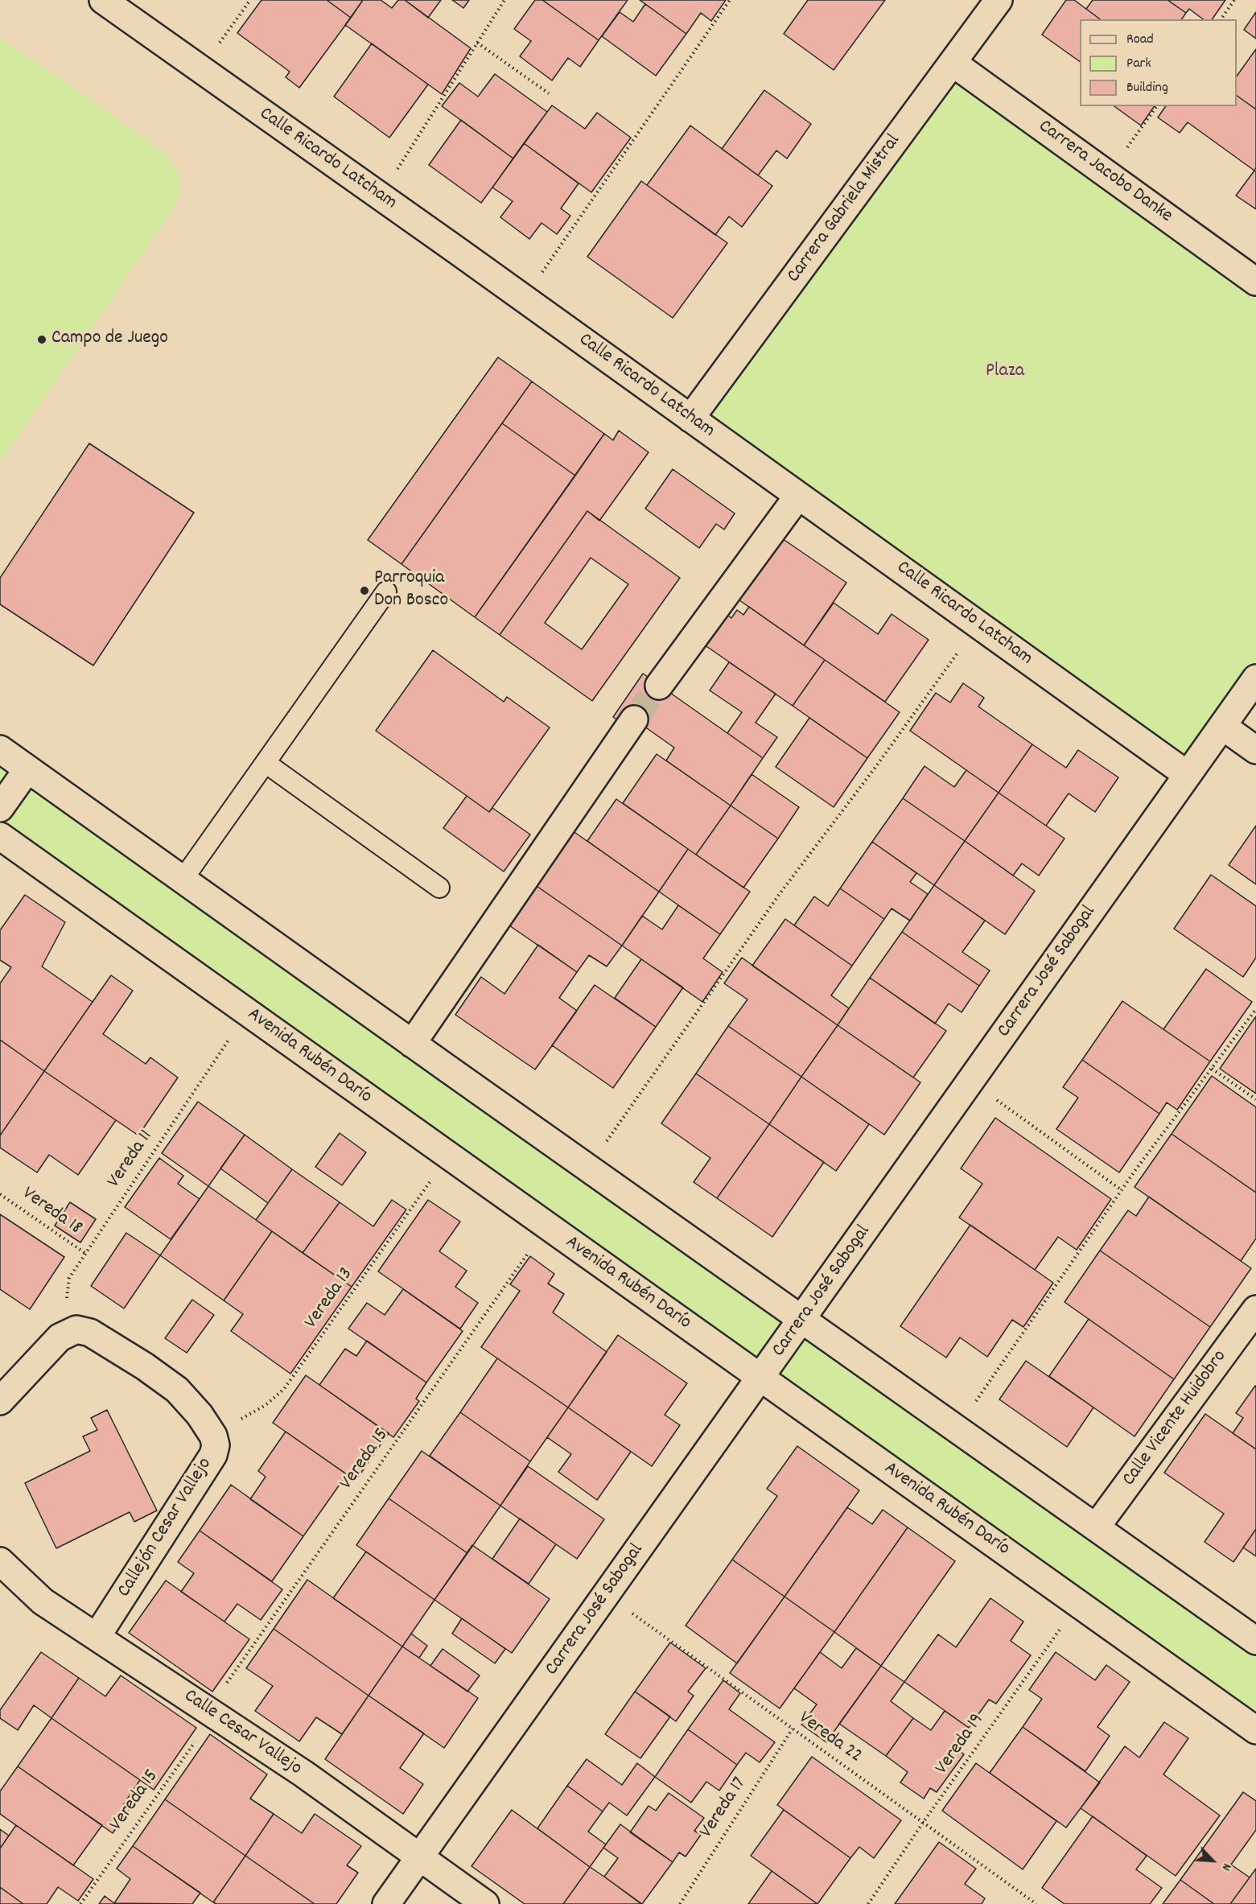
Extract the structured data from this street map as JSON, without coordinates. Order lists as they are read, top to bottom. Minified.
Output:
{"streets":{"street":["Calle Ricardo Latcham","Carrera Jacobo Danke","Carrera Gabriela Mistral","Carrera José Sabogal","Avenida Rubén Darío","Calle Vicente Huidobro","Callejón Cesar Vallejo","Calle Cesar Vallejo"],"path":["Vereda 11","Vereda 18","Vereda 13","Vereda 15","Vereda 22","Vereda 19","Vereda 17"]},"crossings":[["Calle Ricardo Latcham","Carrera Gabriela Mistral"],["Calle Ricardo Latcham","Carrera José Sabogal"],["Carrera Jacobo Danke","Carrera Gabriela Mistral"],["Carrera José Sabogal","Avenida Rubén Darío"],["Carrera José Sabogal","Calle Cesar Vallejo"],["Carrera José Sabogal","Vereda 22"],["Avenida Rubén Darío","Vereda 11"],["Avenida Rubén Darío","Vereda 13"],["Avenida Rubén Darío","Vereda 15"],["Avenida Rubén Darío","Vereda 19"],["Vereda 11","Vereda 18"],["Vereda 11","Callejón Cesar Vallejo"],["Vereda 13","Callejón Cesar Vallejo"],["Vereda 15","Calle Cesar Vallejo"],["Callejón Cesar Vallejo","Calle Cesar Vallejo"],["Vereda 22","Vereda 19"],["Vereda 22","Vereda 17"]],"parks":["Plaza"],"places":["Campo de Juego","Parroquia Don Bosco"],"legend":["Road","Park","Building"],"north":"bottom right"}
